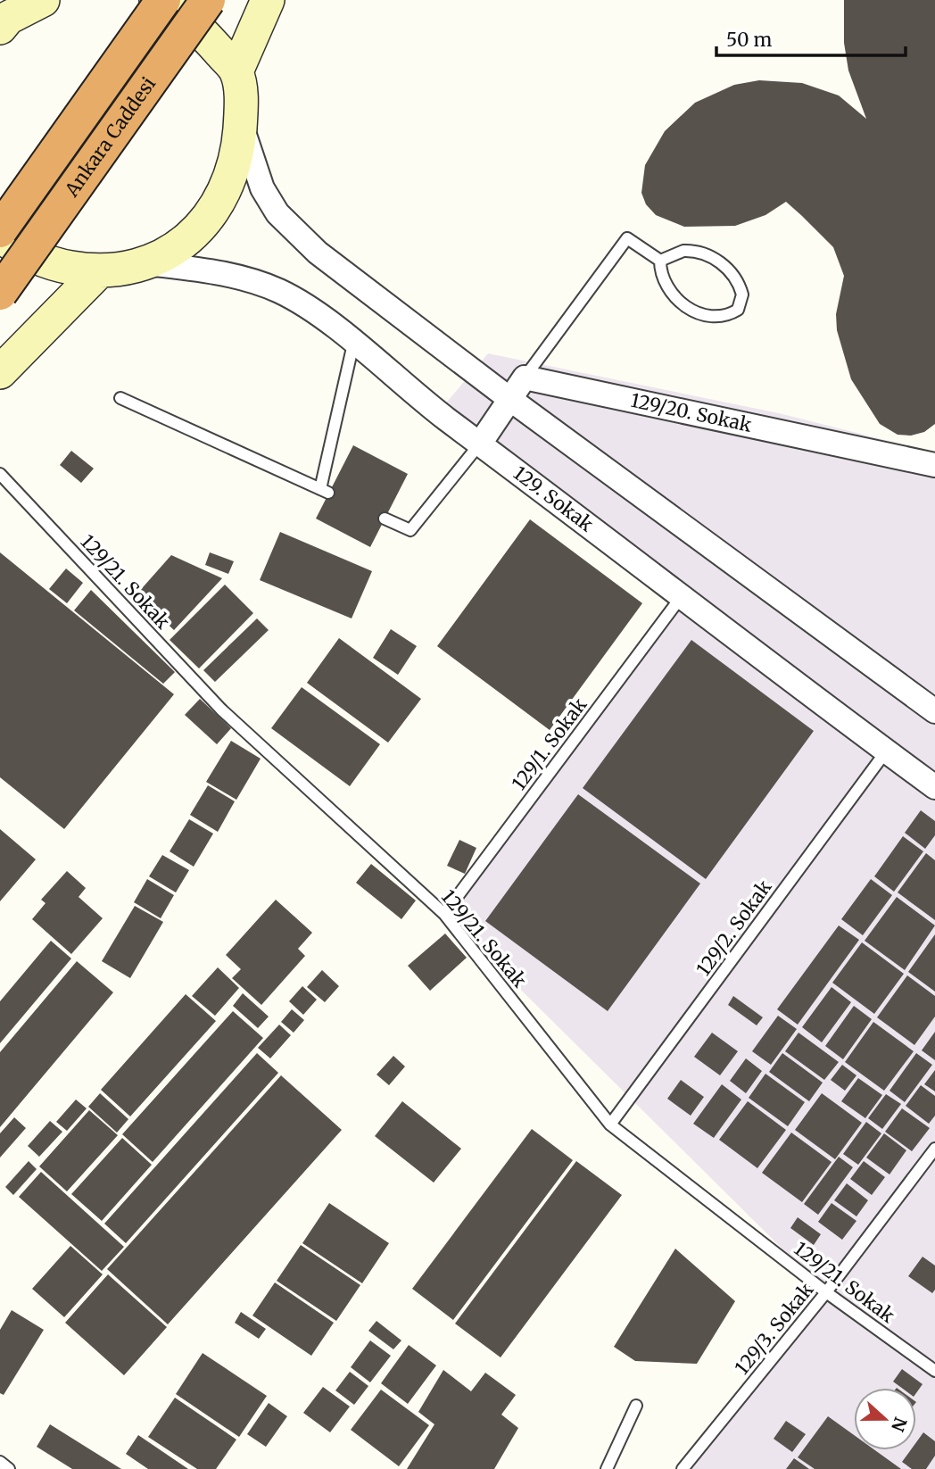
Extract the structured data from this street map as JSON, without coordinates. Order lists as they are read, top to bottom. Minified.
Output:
{"streets":{"highway":["Ankara Caddesi"],"street":["129/20. Sokak","129. Sokak"],"lane":["129/21. Sokak","129/1. Sokak","129/2. Sokak","129/3. Sokak"]},"crossings":[["Ankara Caddesi","129. Sokak"],["129. Sokak","129/1. Sokak"],["129. Sokak","129/2. Sokak"],["129/21. Sokak","129/1. Sokak"],["129/21. Sokak","129/2. Sokak"],["129/21. Sokak","129/3. Sokak"]],"scale_bar":"50 m","north":"right"}
